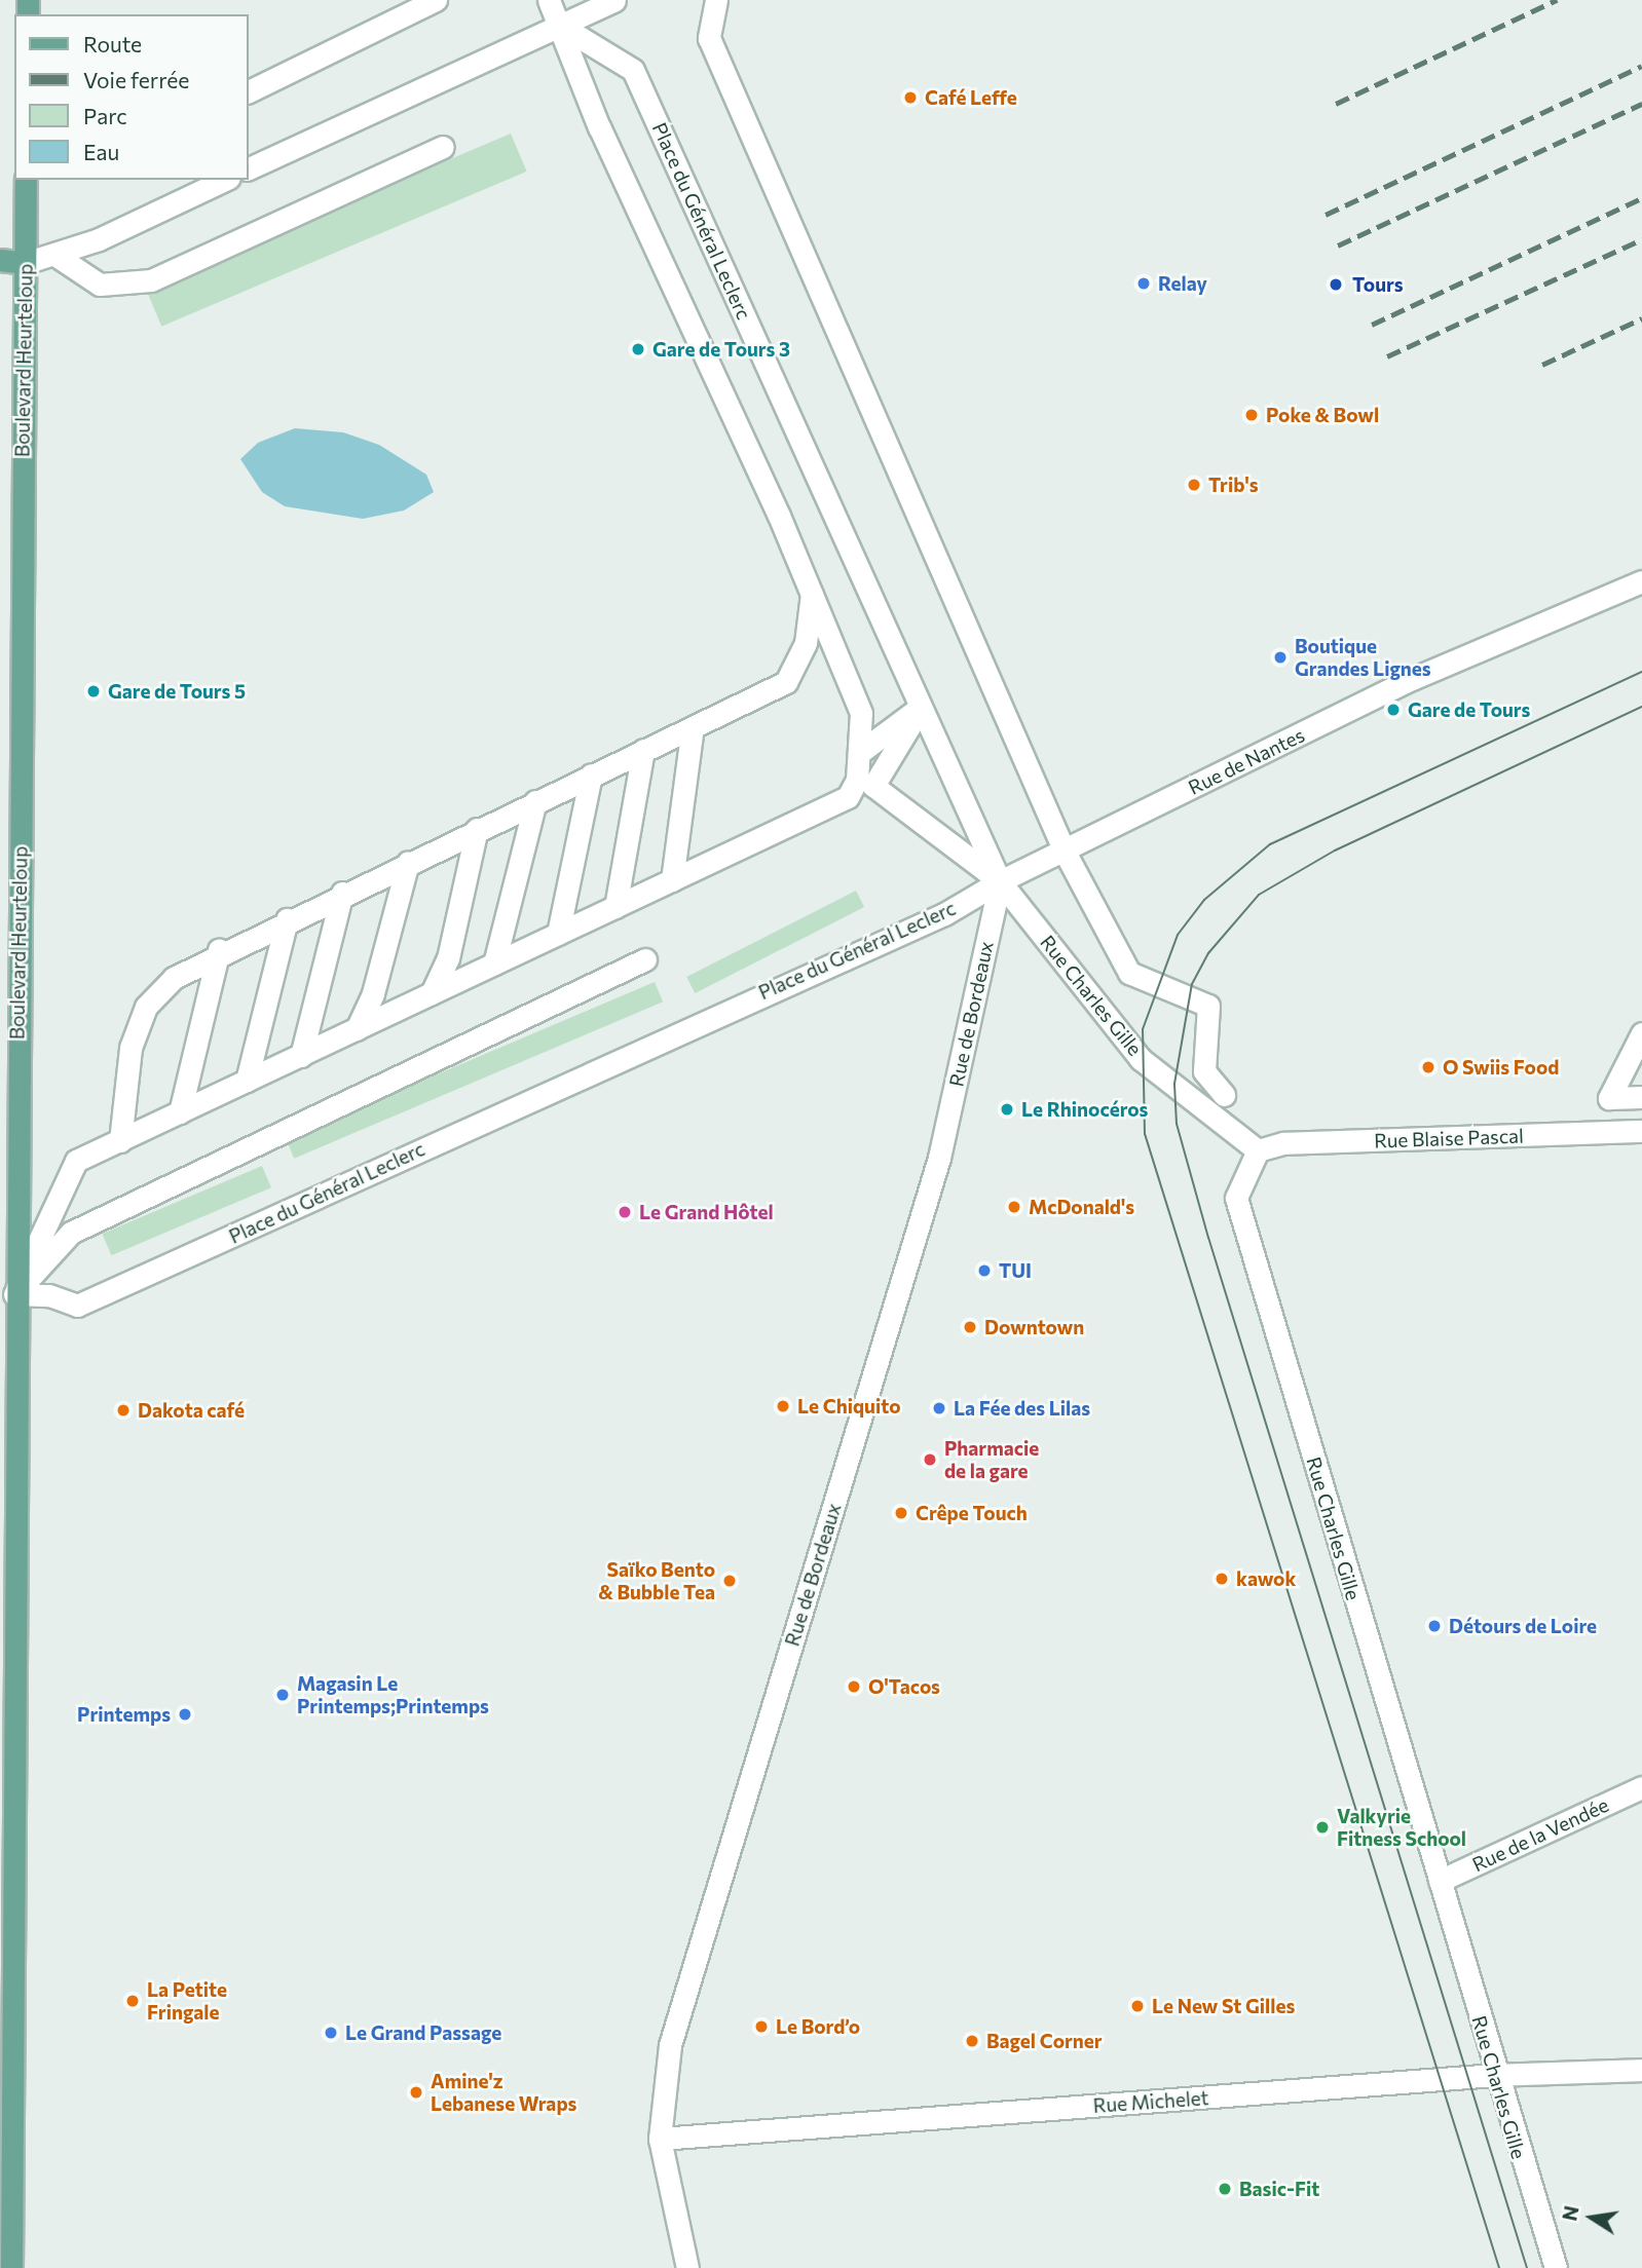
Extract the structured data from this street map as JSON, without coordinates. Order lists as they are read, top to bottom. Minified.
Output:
{"streets":{"main road":["Boulevard Heurteloup"],"street":["Place du Général Leclerc","Rue de Nantes","Rue Charles Gille","Rue de Bordeaux","Rue Blaise Pascal","Rue de la Vendée","Rue Michelet"]},"crossings":[["Place du Général Leclerc","Boulevard Heurteloup"],["Place du Général Leclerc","Rue de Nantes"],["Place du Général Leclerc","Rue Charles Gille"],["Place du Général Leclerc","Rue de Bordeaux"],["Rue de Nantes","Rue Charles Gille"],["Rue de Nantes","Rue de Bordeaux"],["Rue Charles Gille","Rue de Bordeaux"],["Rue Charles Gille","Rue Blaise Pascal"],["Rue Charles Gille","Rue de la Vendée"],["Rue Charles Gille","Rue Michelet"],["Rue de Bordeaux","Rue Michelet"]],"places":["Café Leffe","Relay","Tours","Gare de Tours 3","Poke & Bowl","Trib's","Boutique Grandes Lignes","Gare de Tours 5","Gare de Tours","O Swiis Food","Le Rhinocéros","McDonald's","Le Grand Hôtel","TUI","Downtown","Le Chiquito","La Fée des Lilas","Dakota café","Pharmacie de la gare","Crêpe Touch","kawok","Saïko Bento & Bubble Tea","Détours de Loire","O'Tacos","Magasin Le Printemps;Printemps","Printemps","Valkyrie Fitness School","La Petite Fringale","Le New St Gilles","Le Bord’o","Le Grand Passage","Bagel Corner","Amine'z Lebanese Wraps","Basic-Fit"],"legend":["Route","Voie ferrée","Parc","Eau"],"north":"left"}
